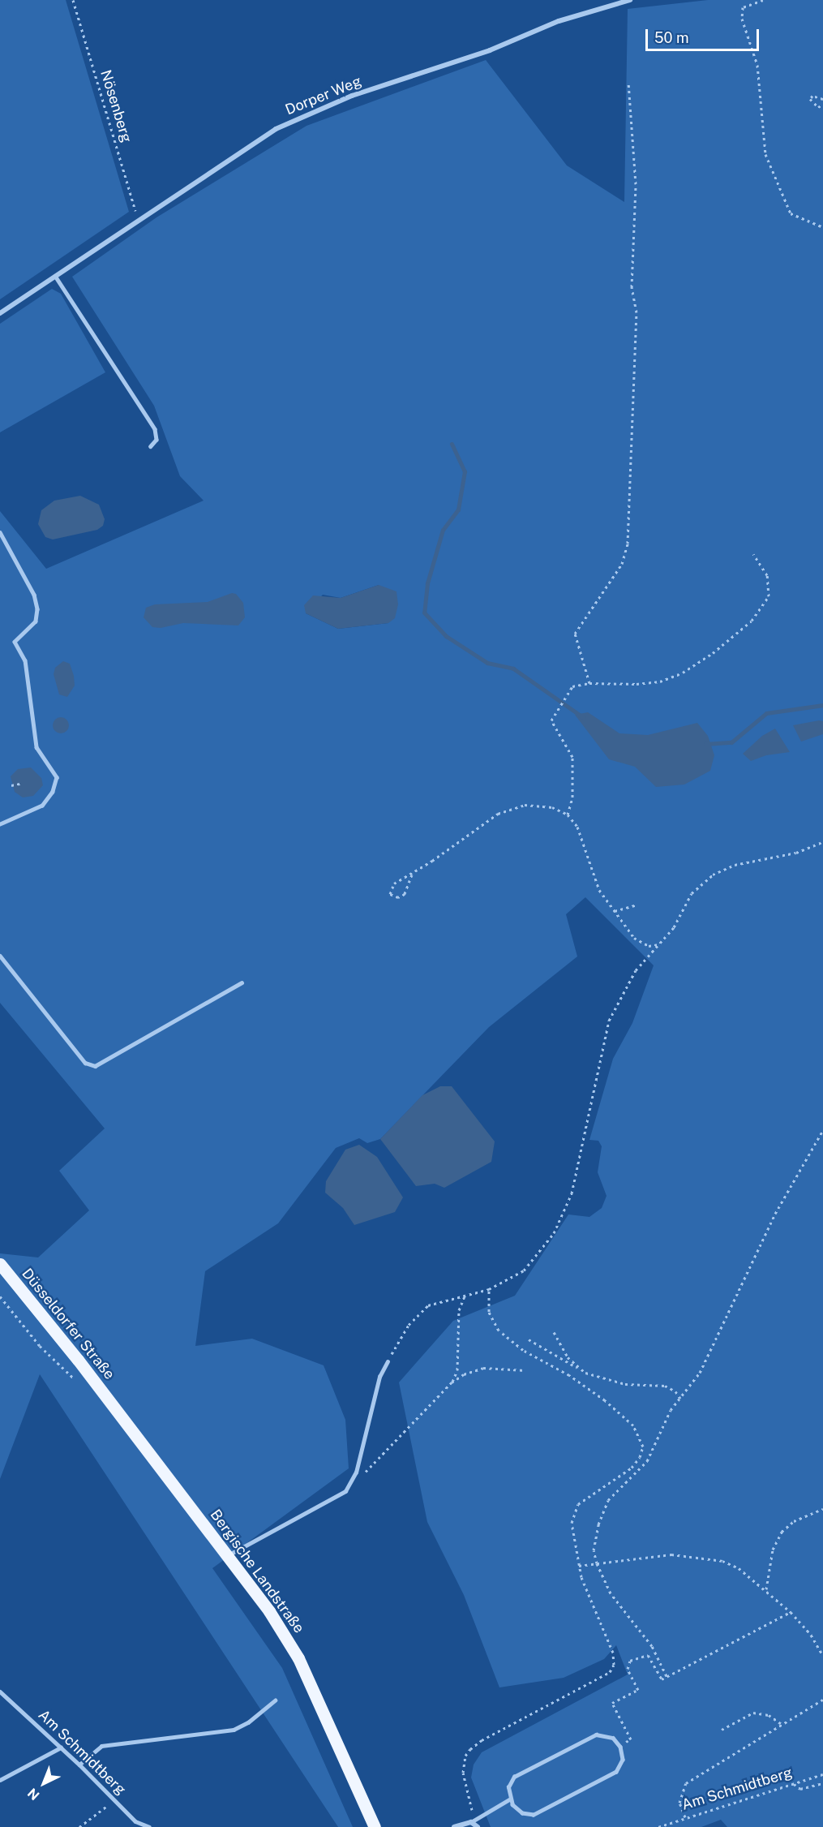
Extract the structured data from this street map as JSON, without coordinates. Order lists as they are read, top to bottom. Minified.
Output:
{"streets":{"main road":["Düsseldorfer Straße","Bergische Landstraße"],"street":["Dorper Weg"],"lane":["Am Schmidtberg"],"path":["Nösenberg"]},"crossings":[["Dorper Weg","Nösenberg"],["Düsseldorfer Straße","Bergische Landstraße"]],"scale_bar":"50 m","north":"bottom left"}
